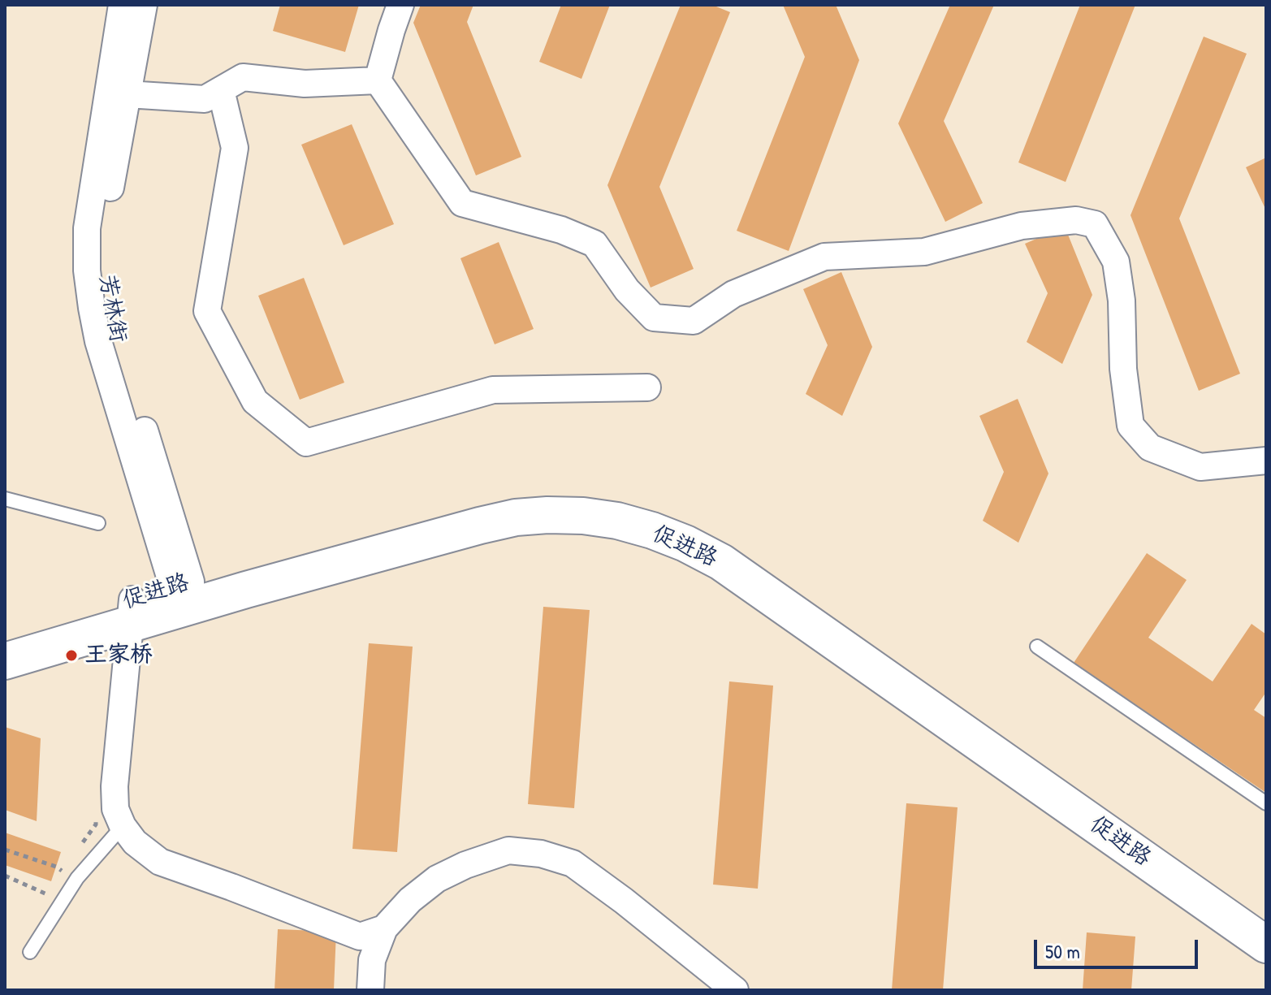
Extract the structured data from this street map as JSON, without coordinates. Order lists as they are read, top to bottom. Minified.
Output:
{"streets":{"main road":["促进路"],"street":["芳林街"]},"crossings":[["芳林街","促进路"]],"places":["王家桥"],"scale_bar":"50 m"}
